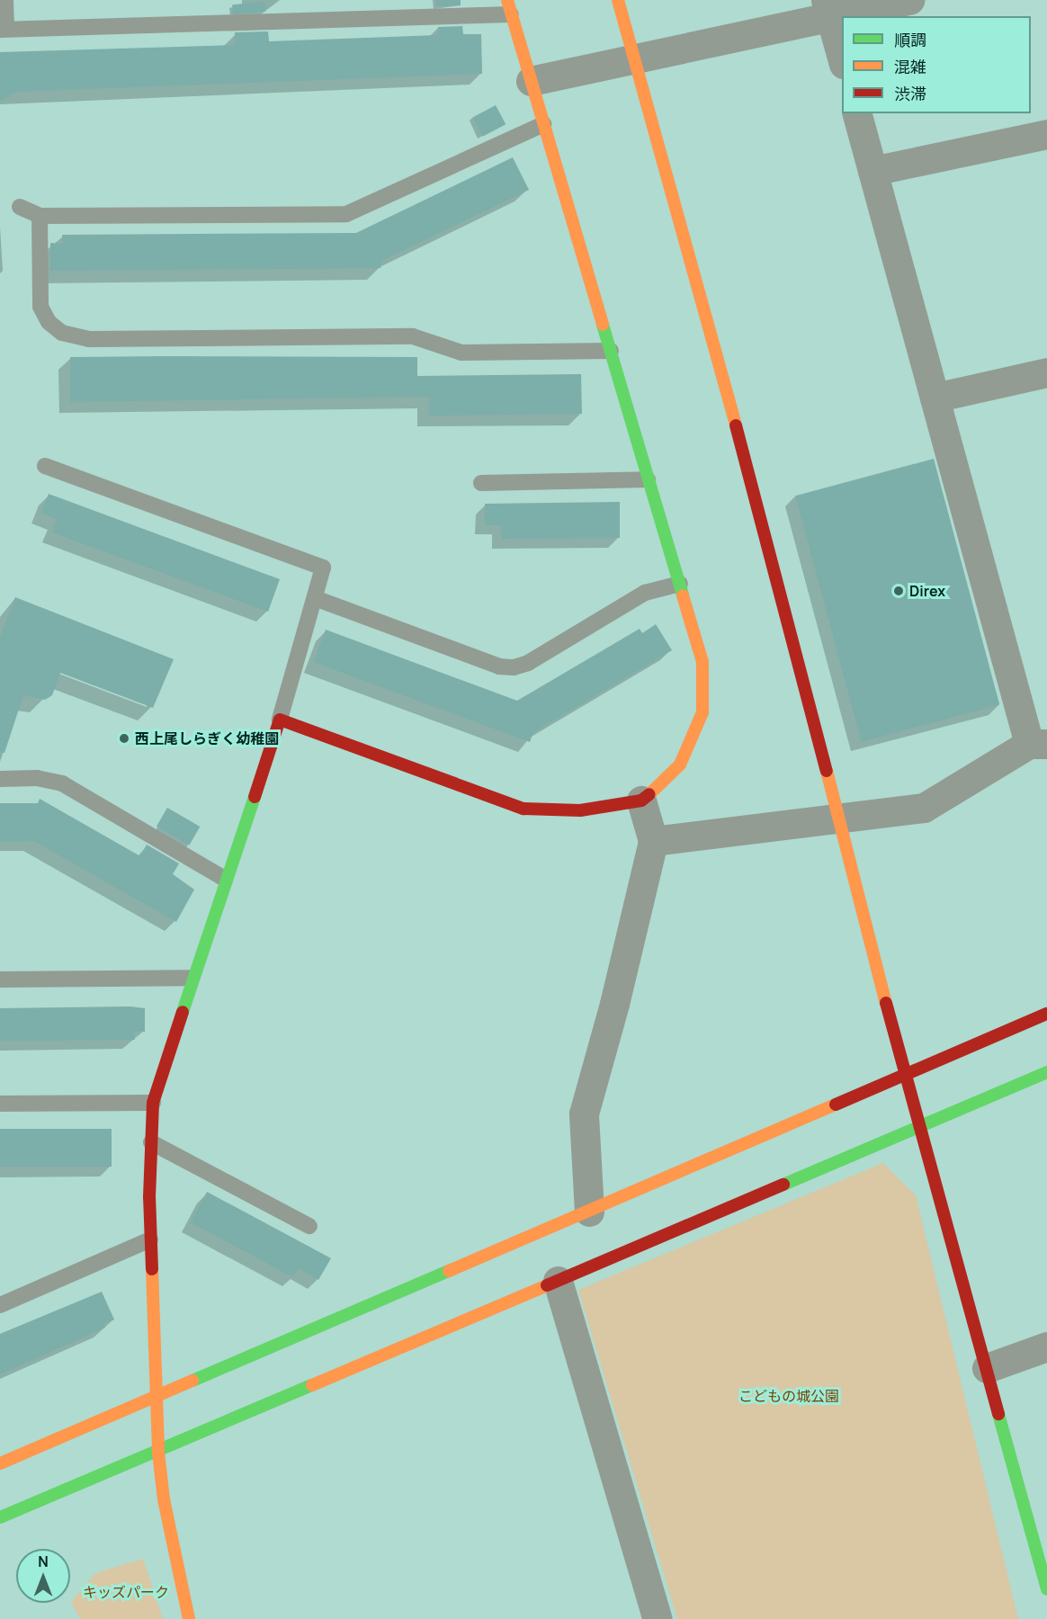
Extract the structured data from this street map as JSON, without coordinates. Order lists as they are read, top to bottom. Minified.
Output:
{"parks":["こどもの城公園","キッズパーク"],"places":["Direx","西上尾しらぎく幼稚園"],"legend":["順調","混雑","渋滞"],"north":"top"}
